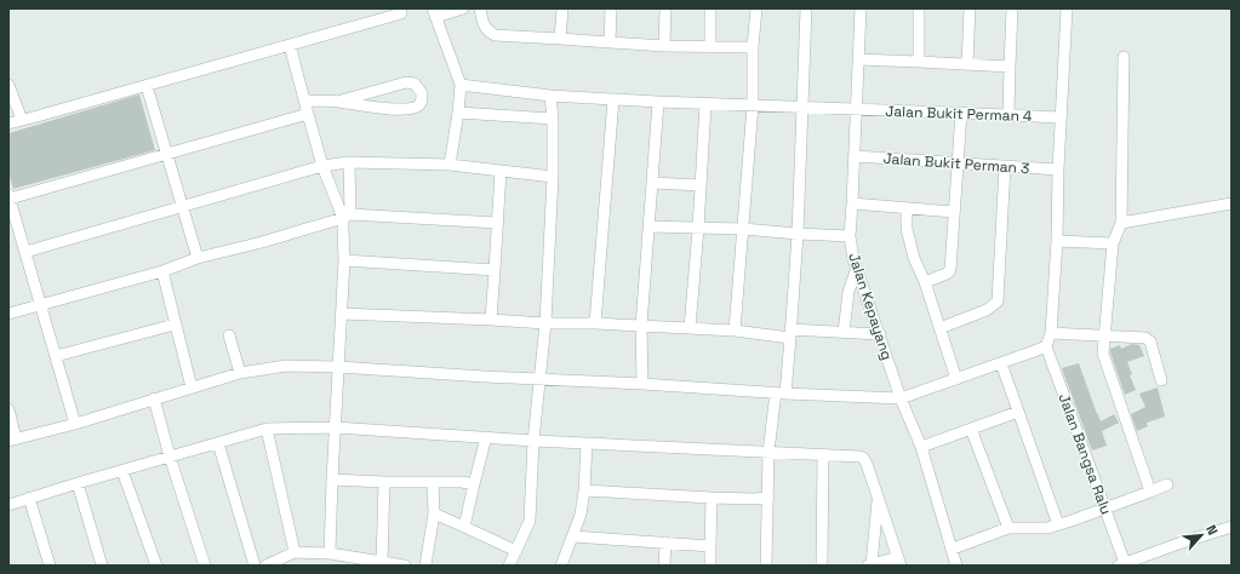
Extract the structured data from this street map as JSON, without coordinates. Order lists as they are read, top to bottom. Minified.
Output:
{"streets":{"street":["Jalan Bukit Perman 4","Jalan Bukit Perman 3","Jalan Kepayang","Jalan Bangsa Ralu"]},"crossings":[["Jalan Bukit Perman 4","Jalan Kepayang"],["Jalan Bukit Perman 3","Jalan Kepayang"]],"north":"top right"}
